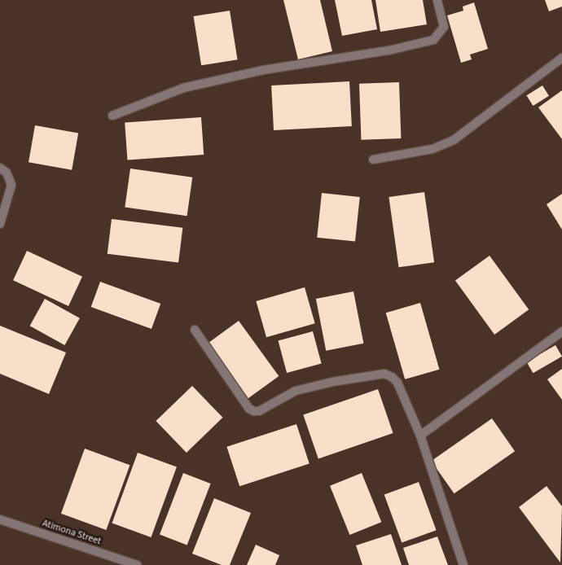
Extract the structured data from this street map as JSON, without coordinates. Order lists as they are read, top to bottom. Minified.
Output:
{"streets":{"street":["Atimona Street"]}}
